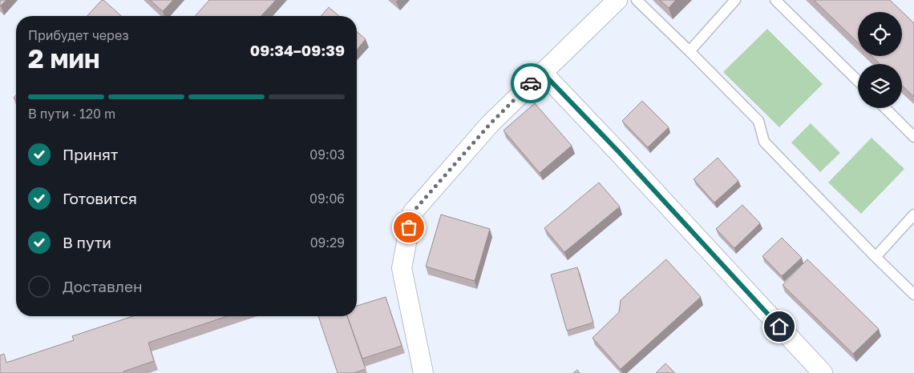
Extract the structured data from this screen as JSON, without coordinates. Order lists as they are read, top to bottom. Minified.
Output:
{"page":{"heading":["2 мин","Прибудет через","09:34–09:39"],"bar":"В пути · 120 m","list":[["Принят","09:03"],["Готовится","09:06"],["В пути","09:29"],"Доставлен"]}}
